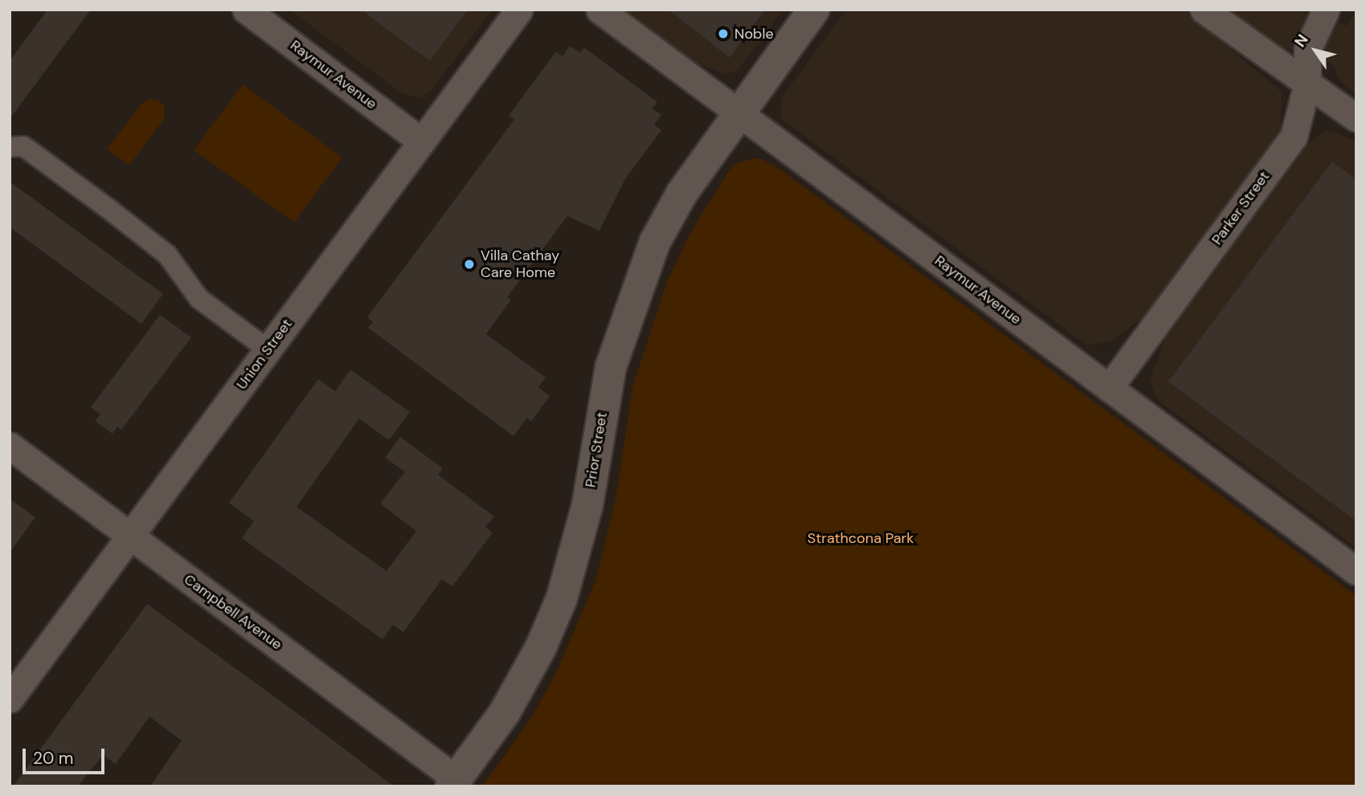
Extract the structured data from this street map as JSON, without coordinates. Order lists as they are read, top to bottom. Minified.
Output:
{"streets":{"main road":["Prior Street"],"street":["Raymur Avenue","Parker Street","Union Street","Campbell Avenue"]},"crossings":[["Raymur Avenue","Parker Street"],["Raymur Avenue","Union Street"],["Raymur Avenue","Prior Street"],["Union Street","Campbell Avenue"],["Prior Street","Campbell Avenue"]],"parks":["Strathcona Park"],"places":["Noble","Villa Cathay Care Home"],"scale_bar":"20 m","north":"top left"}
